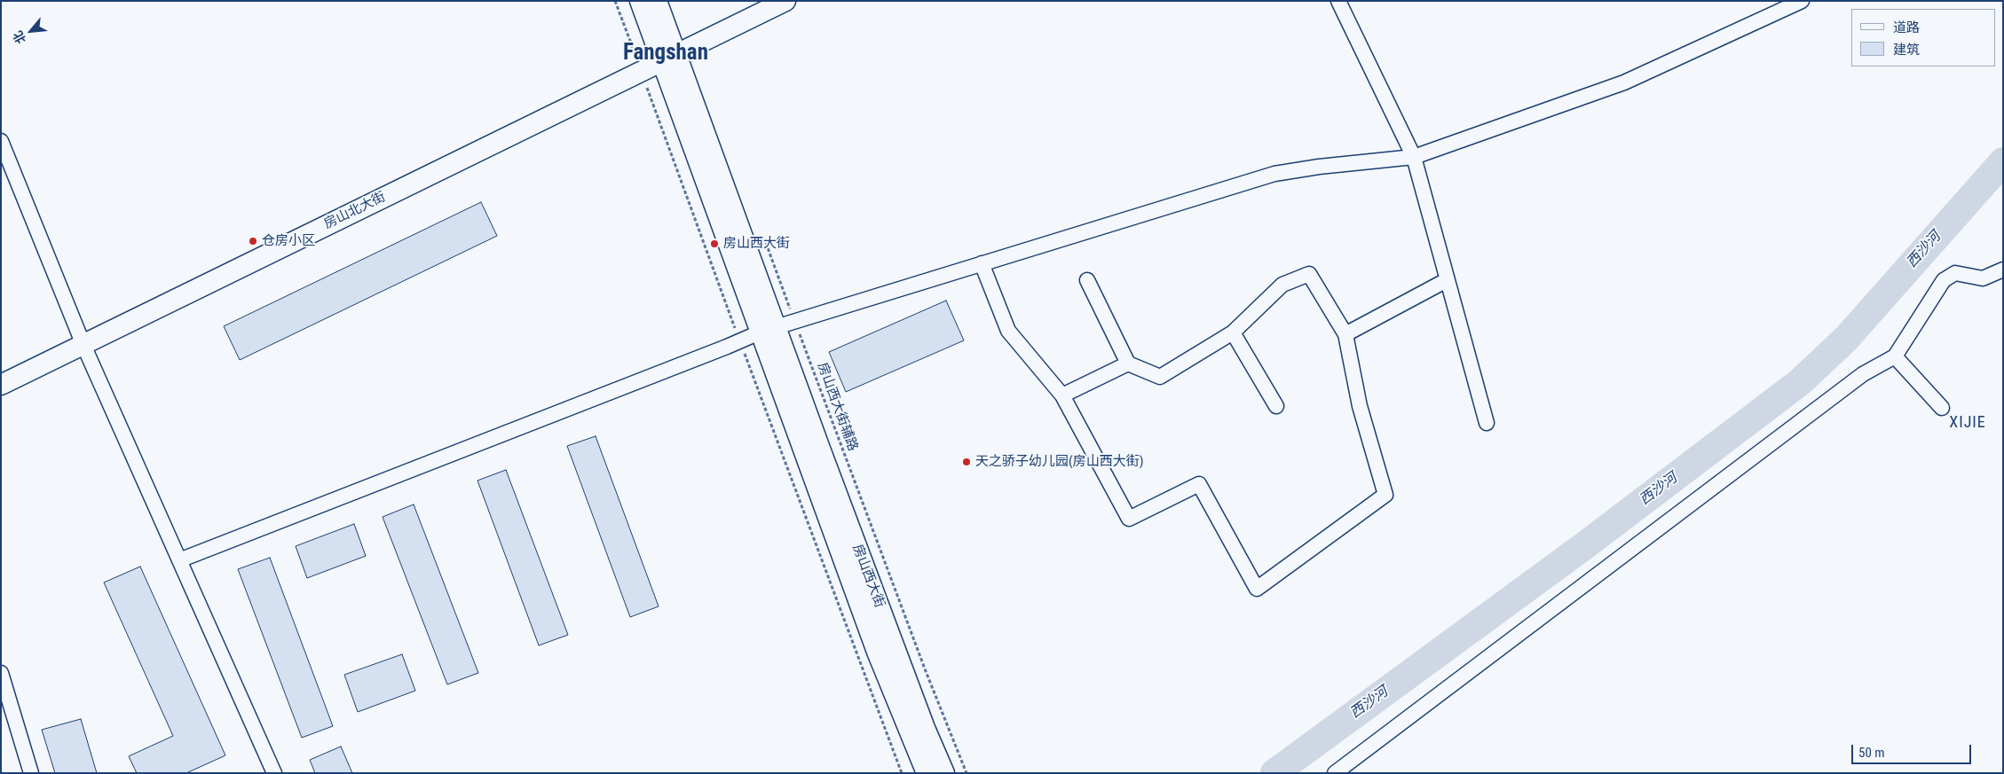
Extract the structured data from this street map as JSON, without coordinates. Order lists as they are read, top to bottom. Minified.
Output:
{"streets":{"main road":["房山北大街","房山西大街"],"path":["房山西大街辅路"]},"crossings":[["房山北大街","房山西大街"]],"districts":["Fangshan","XIJIE"],"water":["西沙河"],"places":["仓房小区","房山西大街","天之骄子幼儿园(房山西大街)"],"legend":["道路","建筑"],"scale_bar":"50 m","north":"bottom left"}
